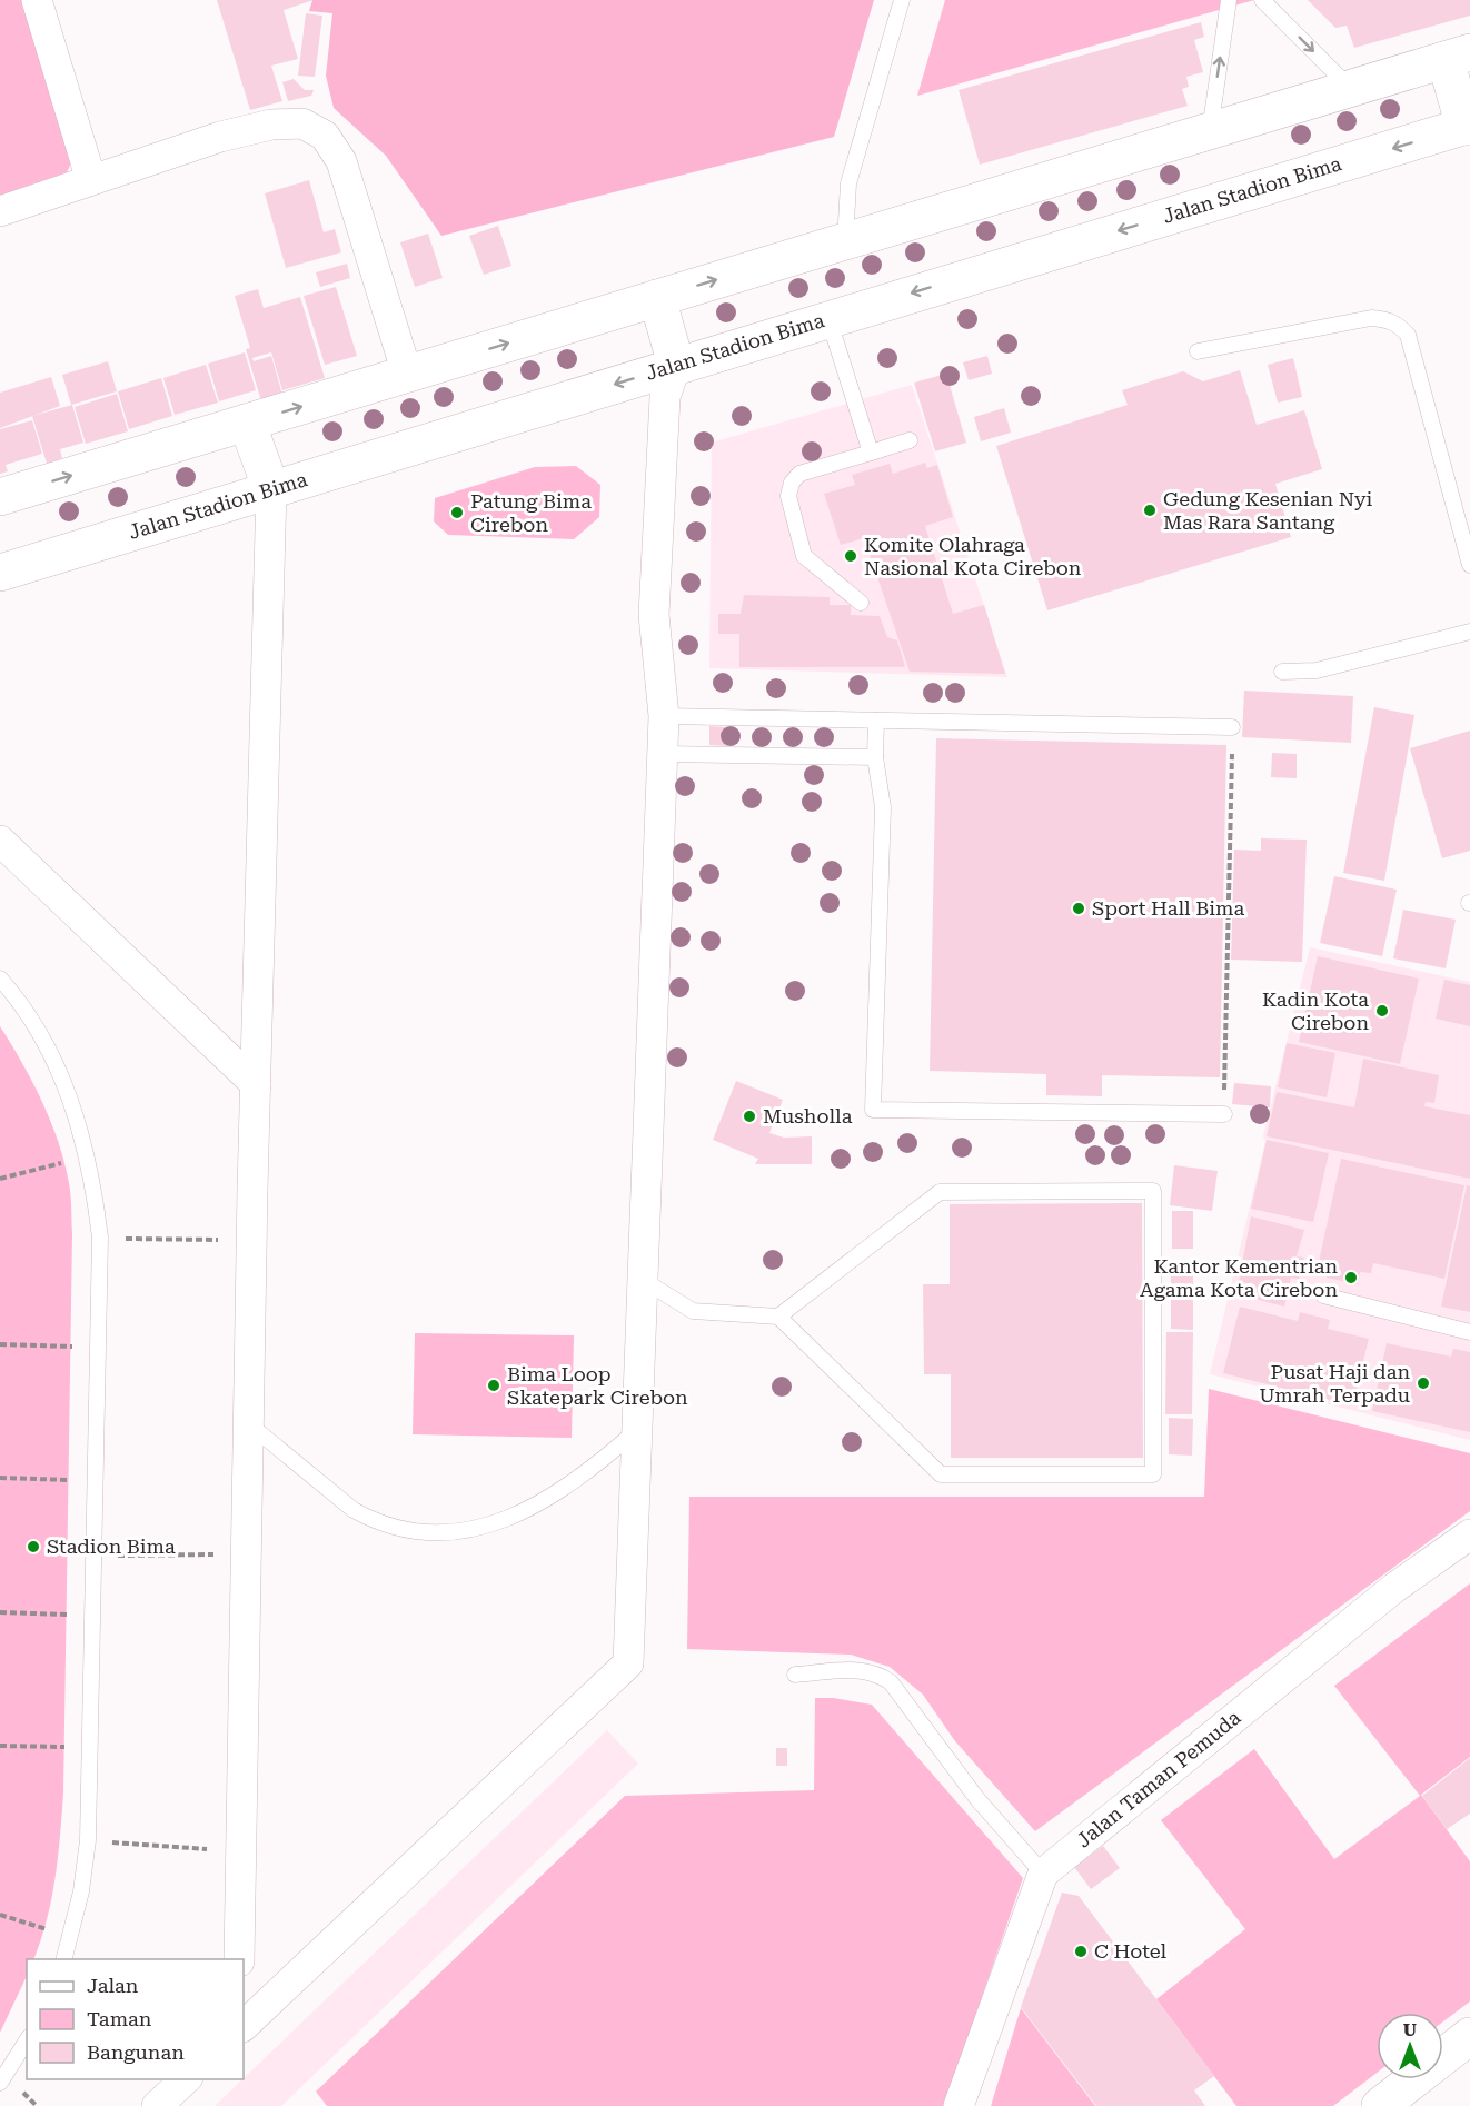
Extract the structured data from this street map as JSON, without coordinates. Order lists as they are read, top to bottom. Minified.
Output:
{"streets":{"street":["Jalan Stadion Bima","Jalan Taman Pemuda"]},"places":["Gedung Kesenian Nyi Mas Rara Santang","Patung Bima Cirebon","Komite Olahraga Nasional Kota Cirebon","Sport Hall Bima","Kadin Kota Cirebon","Musholla","Kantor Kementrian Agama Kota Cirebon","Pusat Haji dan Umrah Terpadu","Bima Loop Skatepark Cirebon","Stadion Bima","C Hotel"],"legend":["Jalan","Taman","Bangunan"],"north":"top"}
